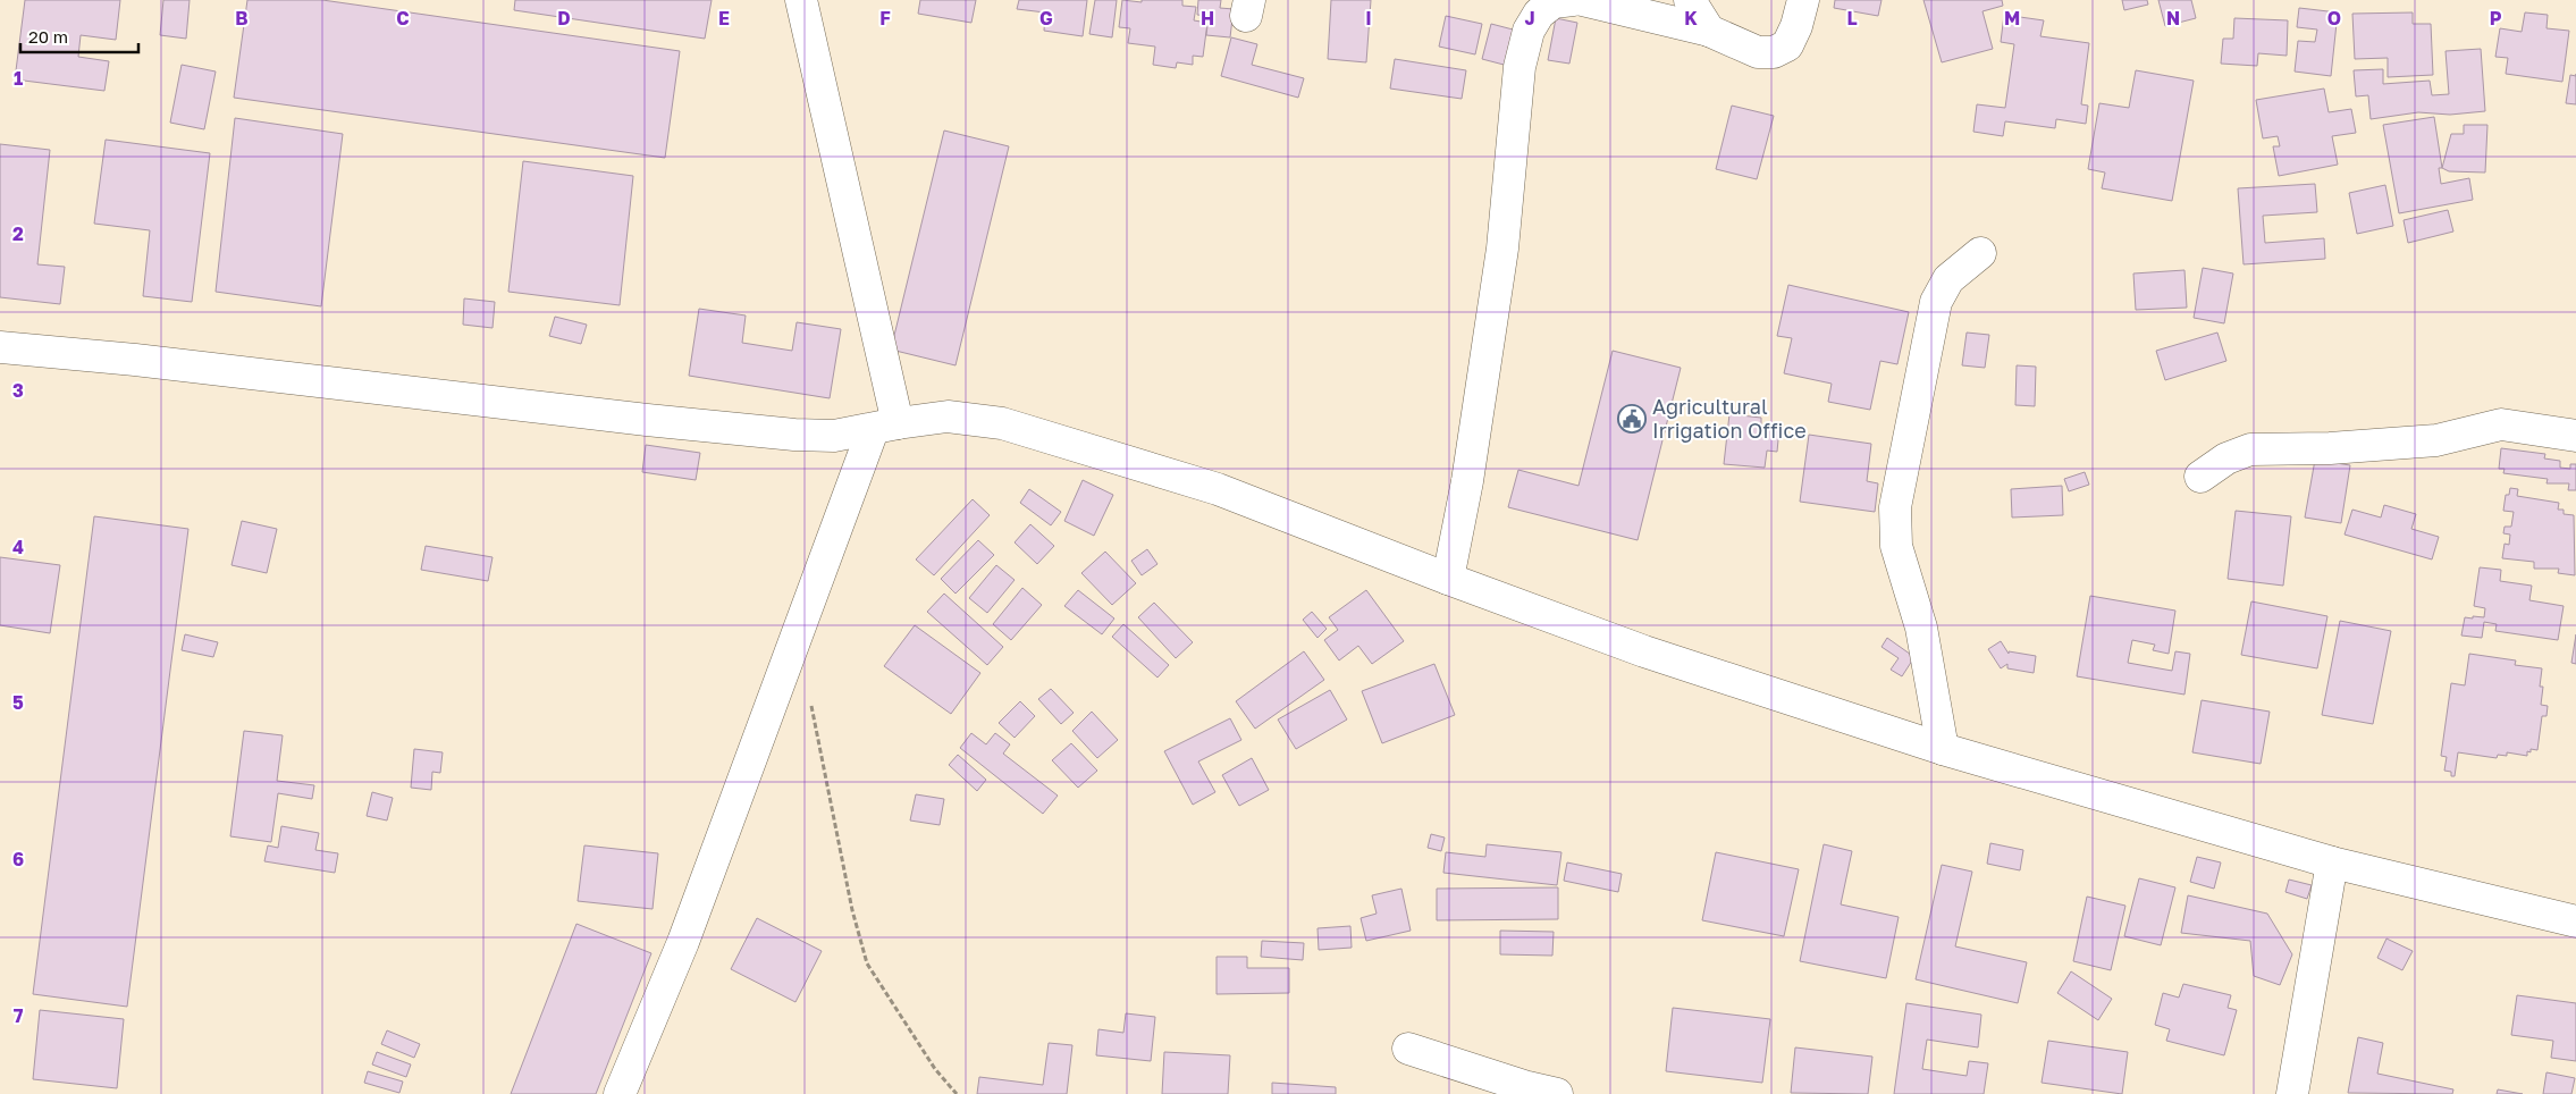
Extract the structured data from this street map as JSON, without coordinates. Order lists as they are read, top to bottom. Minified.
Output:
{"places":{"public building":["Agricultural Irrigation Office"]},"scale_bar":"20 m","grid":{"columns":["B","C","D","E","F","G","H","I","J","K","L","M","N","O","P"],"rows":["1","2","3","4","5","6","7"]}}
